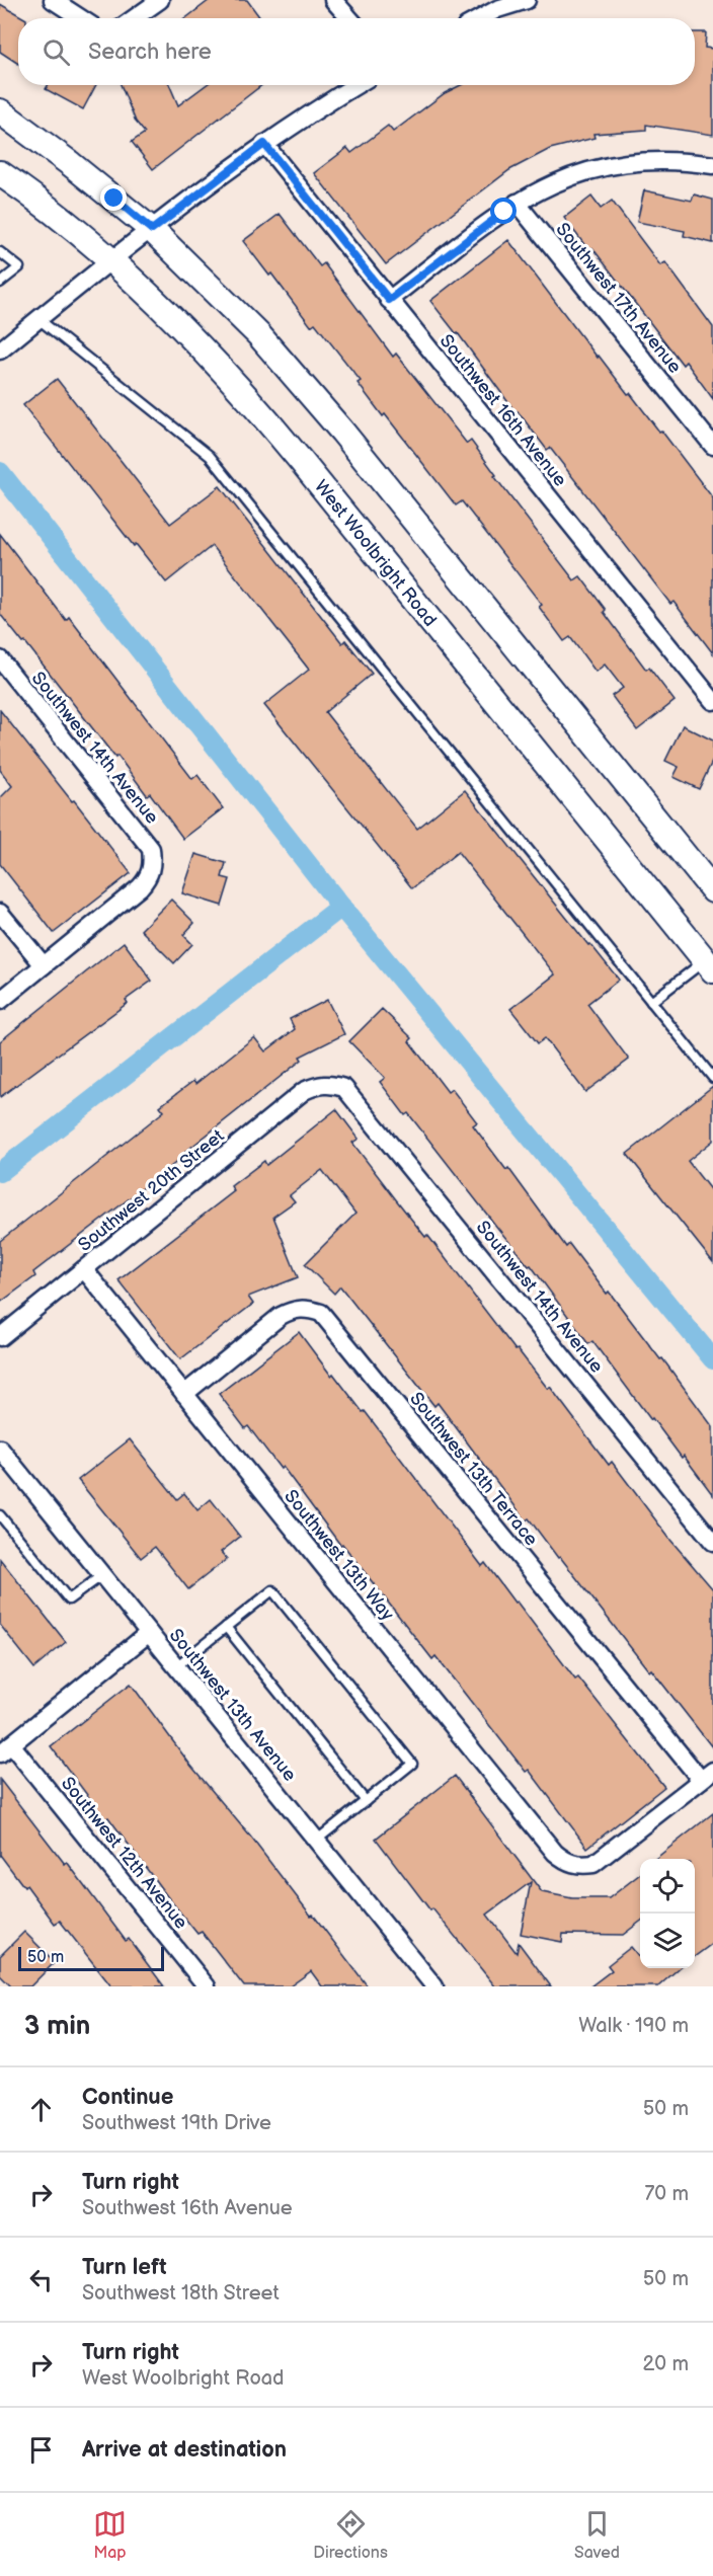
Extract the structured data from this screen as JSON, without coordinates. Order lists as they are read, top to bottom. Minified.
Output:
{"streets":{"main road":["West Woolbright Road"],"street":["Southwest 17th Avenue","Southwest 16th Avenue","Southwest 14th Avenue","Southwest 20th Street","Southwest 13th Terrace","Southwest 13th Way","Southwest 13th Avenue","Southwest 12th Avenue"]},"crossings":[["Southwest 14th Avenue","Southwest 20th Street"],["Southwest 20th Street","Southwest 13th Way"],["Southwest 13th Terrace","Southwest 13th Way"]],"scale_bar":"50 m","page":{"search":"Search here","scale":"50 m","heading":["3 min","Walk · 190 m"],"list":[["Continue","Southwest 19th Drive","50 m"],["Turn right","Southwest 16th Avenue","70 m"],["Turn left","Southwest 18th Street","50 m"],["Turn right","West Woolbright Road","20 m"],"Arrive at destination"],"nav":["Map","Directions","Saved"]}}
